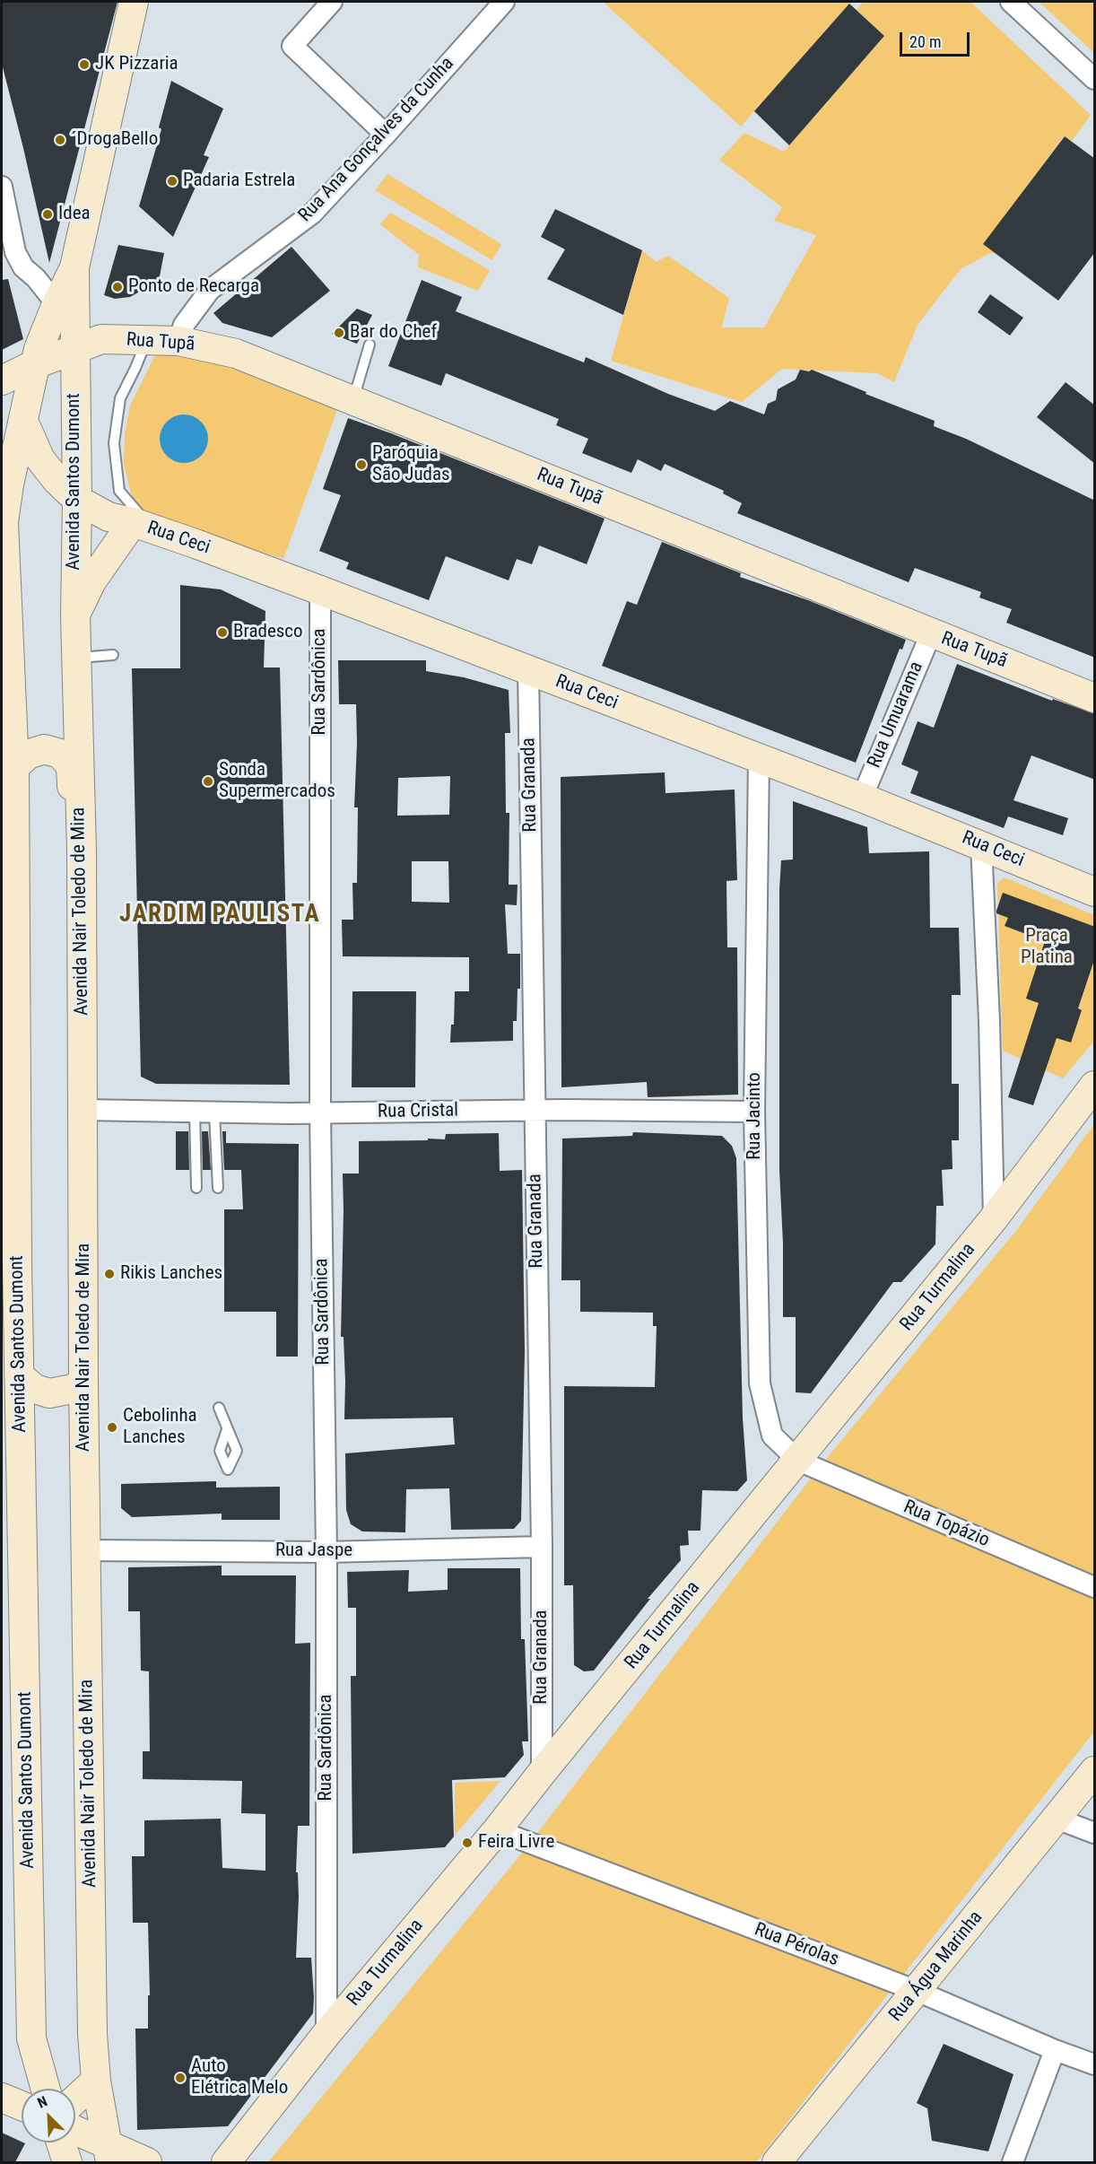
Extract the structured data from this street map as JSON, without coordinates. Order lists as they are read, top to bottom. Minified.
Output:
{"streets":{"main road":["Rua Tupã","Avenida Santos Dumont","Rua Ceci","Avenida Nair Toledo de Mira","Rua Turmalina","Rua Água Marinha"],"street":["Rua Ana Gonçalves da Cunha","Rua Sardônica","Rua Umuarama","Rua Granada","Rua Cristal","Rua Jacinto","Rua Topázio","Rua Jaspe","Rua Pérolas"]},"crossings":[["Rua Ana Gonçalves da Cunha","Rua Tupã"],["Rua Tupã","Avenida Santos Dumont"],["Rua Tupã","Rua Umuarama"],["Avenida Santos Dumont","Rua Ceci"],["Avenida Santos Dumont","Avenida Nair Toledo de Mira"],["Rua Ceci","Rua Sardônica"],["Rua Ceci","Rua Umuarama"],["Rua Ceci","Rua Granada"],["Rua Ceci","Rua Jacinto"],["Rua Sardônica","Rua Cristal"],["Rua Sardônica","Rua Turmalina"],["Rua Sardônica","Rua Jaspe"],["Rua Granada","Rua Cristal"],["Rua Granada","Rua Turmalina"],["Rua Granada","Rua Jaspe"],["Avenida Nair Toledo de Mira","Rua Cristal"],["Avenida Nair Toledo de Mira","Rua Jaspe"],["Rua Cristal","Rua Jacinto"],["Rua Jacinto","Rua Turmalina"],["Rua Jacinto","Rua Topázio"],["Rua Turmalina","Rua Topázio"],["Rua Turmalina","Rua Pérolas"],["Rua Pérolas","Rua Água Marinha"]],"districts":["JARDIM PAULISTA"],"parks":["Praça Platina"],"places":["JK Pizzaria","´DrogaBello","Padaria Estrela","Idea","Ponto de Recarga","Bar do Chef","Paróquia São Judas","Bradesco","Sonda Supermercados","Rikis Lanches","Cebolinha Lanches","Feira Livre","Auto Elétrica Melo"],"scale_bar":"20 m","north":"top left"}
